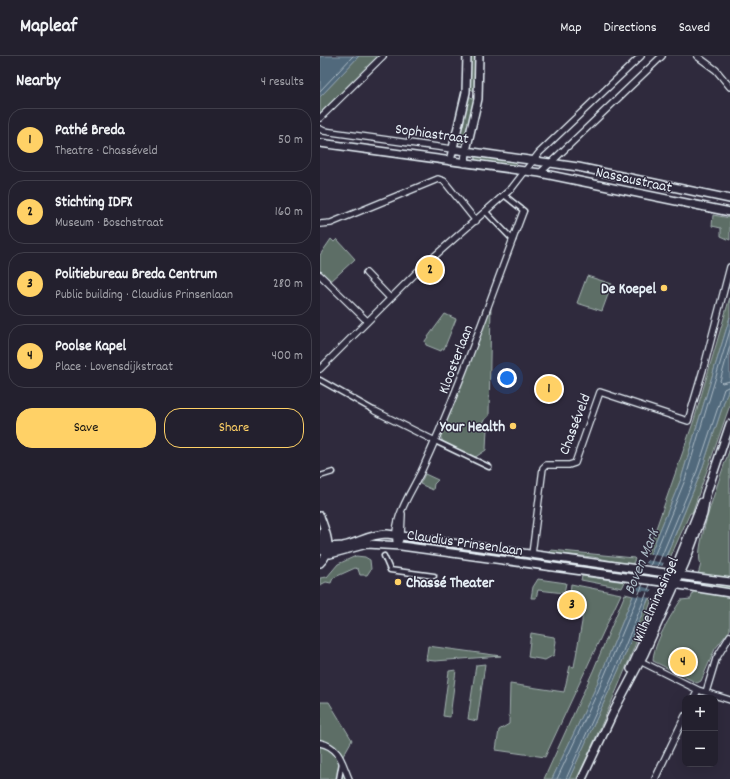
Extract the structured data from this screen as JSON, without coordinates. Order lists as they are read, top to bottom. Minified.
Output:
{"streets":{"street":["Sophiastraat","Nassaustraat","Kloosterlaan","Chasséveld","Claudius Prinsenlaan","Wilhelminasingel"]},"crossings":[["Sophiastraat","Nassaustraat"],["Kloosterlaan","Claudius Prinsenlaan"],["Chasséveld","Claudius Prinsenlaan"],["Claudius Prinsenlaan","Wilhelminasingel"]],"water":["Boven Mark"],"places":["De Koepel","Your Health","Chassé Theater"],"page":{"header":"Mapleaf","nav":["Map","Directions","Saved"],"heading":["Nearby","4 results"],"list":[{"mark":"1","name":"Pathé Breda","note":"Theatre · Chasséveld","value":"50 m"},{"mark":"2","name":"Stichting IDFX","note":"Museum · Boschstraat","value":"160 m"},{"mark":"3","name":"Politiebureau Breda Centrum","note":"Public building · Claudius Prinsenlaan","value":"280 m"},{"mark":"4","name":"Poolse Kapel","note":"Place · Lovensdijkstraat","value":"400 m"}],"pins":["2","1","3","4"],"buttons":["Save","Share"],"map_buttons":["+","−"]}}
